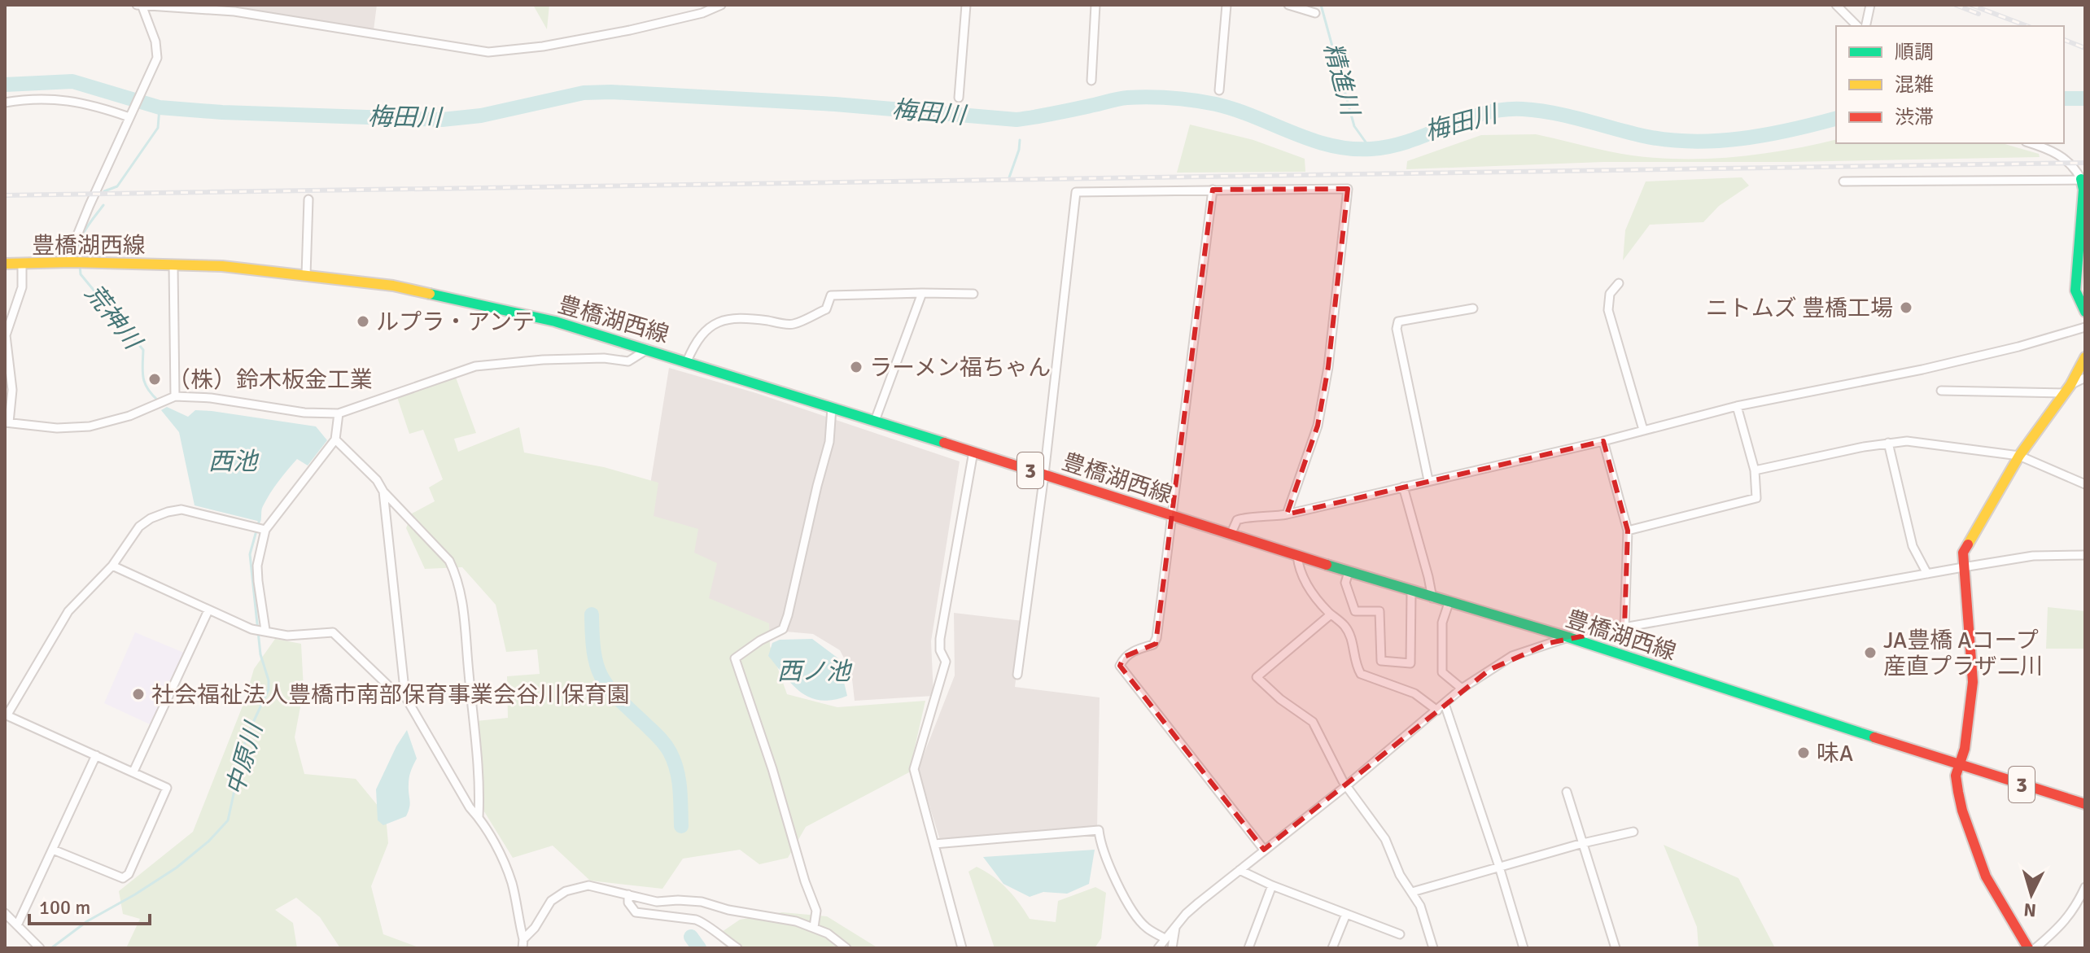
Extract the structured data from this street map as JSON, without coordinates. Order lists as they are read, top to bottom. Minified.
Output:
{"streets":{"main road":["豊橋湖西線","3"]},"water":["精進川","梅田川","荒神川","西池","西ノ池","中原川"],"places":["ニトムズ 豊橋工場","ルプラ・アンテ","ラーメン福ちゃん","（株）鈴木板金工業","JA豊橋 Aコープ 産直プラザ二川","社会福祉法人豊橋市南部保育事業会谷川保育園","味A"],"legend":["順調","混雑","渋滞"],"scale_bar":"100 m","north":"bottom"}
